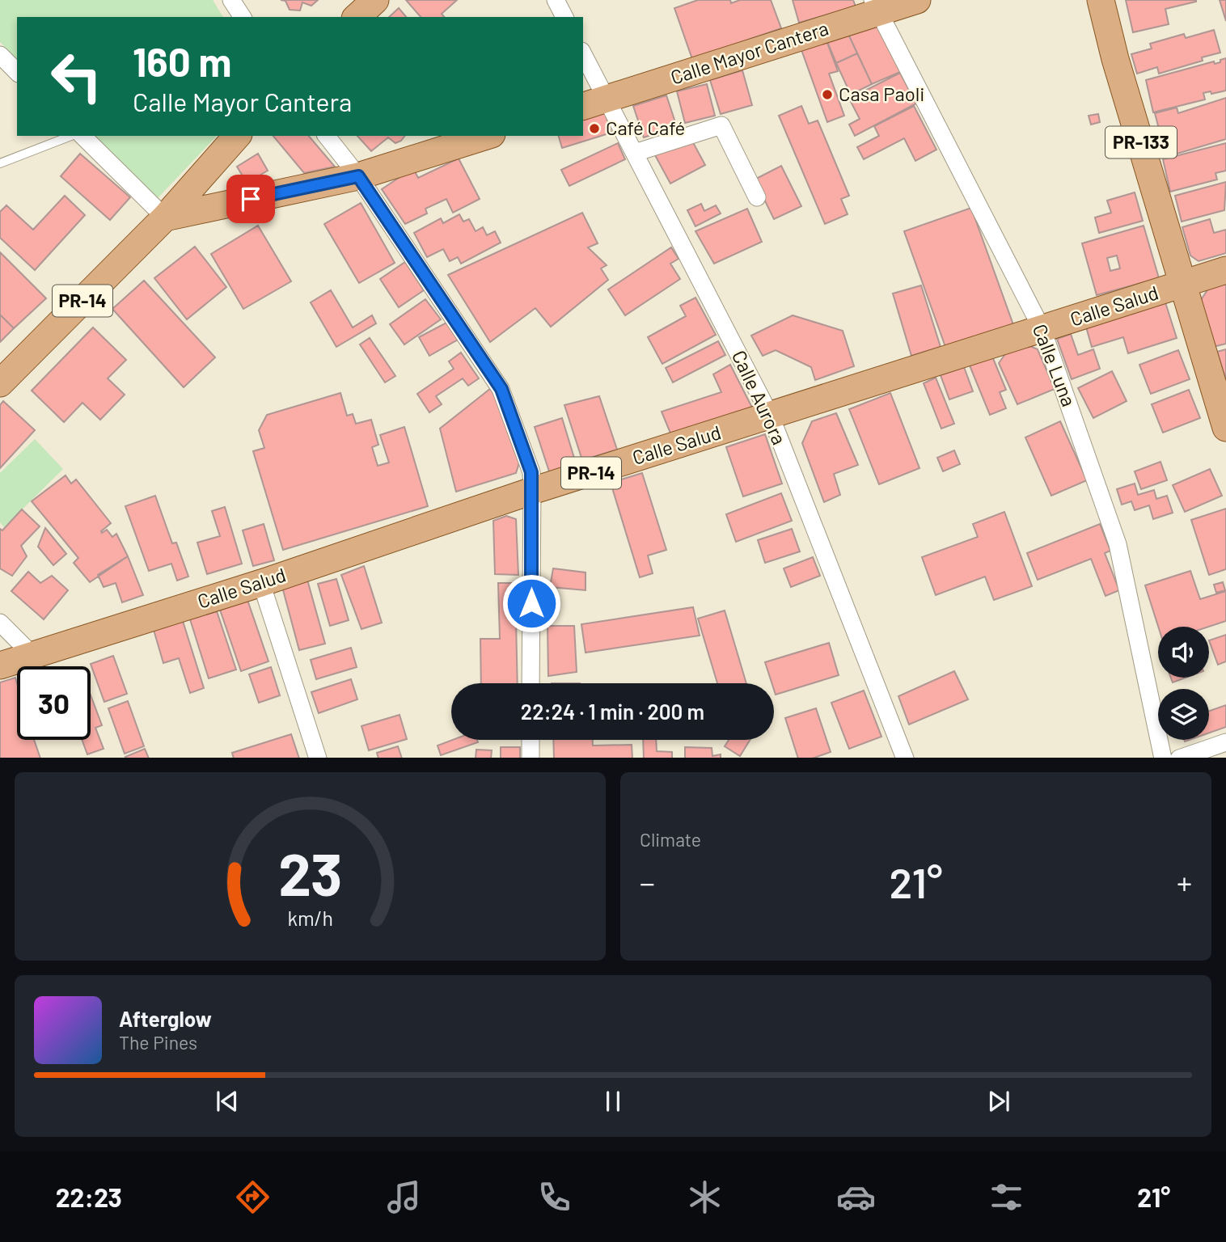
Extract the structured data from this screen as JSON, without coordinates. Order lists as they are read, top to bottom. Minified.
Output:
{"streets":{"main road":["Calle Mayor Cantera","PR-133","PR-14","Calle Salud"],"street":["Calle Luna","Calle Aurora"]},"crossings":[["Calle Mayor Cantera","Calle Luna"],["Calle Mayor Cantera","Calle Aurora"],["PR-133","Calle Salud"],["Calle Salud","Calle Luna"],["Calle Salud","Calle Aurora"]],"places":["Casa Paoli","Café Café"],"page":{"turn":["160 m","Calle Mayor Cantera"],"limit":"30","trip":"22:24 · 1 min · 200 m","tile":"Climate","heat":["−","21°","+"],"song":["Afterglow","The Pines"],"tabs":["22:23","21°"],"gauge":["23","km/h"]}}
